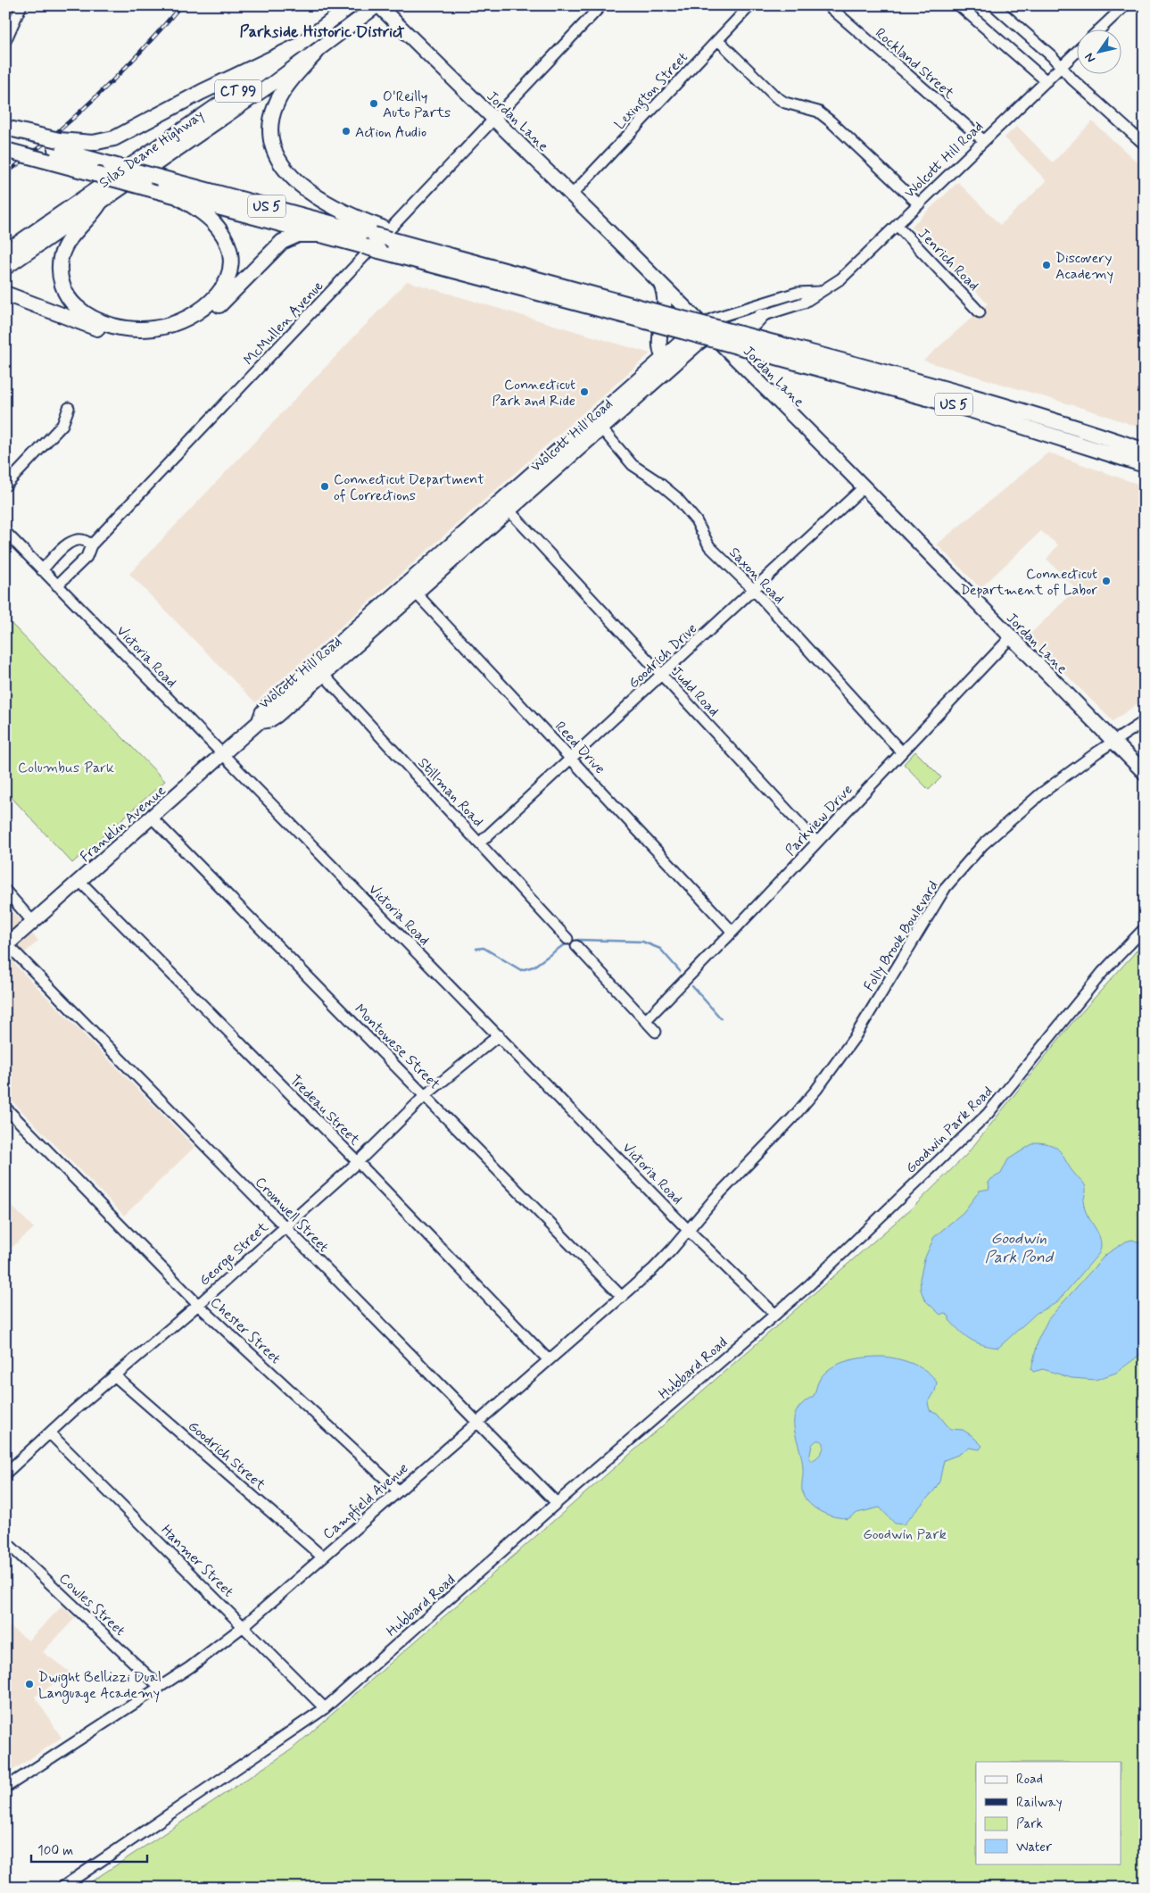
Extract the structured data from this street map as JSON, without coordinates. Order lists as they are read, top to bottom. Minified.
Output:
{"streets":{"highway":["US 5"],"main road":["CT 99","Jordan Lane","Silas Deane Highway","Wolcott Hill Road","Franklin Avenue"],"street":["Rockland Street","Lexington Street","Jenrich Road","McMullen Avenue","Saxon Road","Goodrich Drive","Victoria Road","Judd Road","Reed Drive","Stillman Road","Parkview Drive","Folly Brook Boulevard","Montowese Street","Tredeau Street","Goodwin Park Road","Cromwell Street","George Street","Chester Street","Hubbard Road","Goodrich Street","Campfield Avenue","Hanmer Street","Cowles Street"]},"crossings":[["Rockland Street","Wolcott Hill Road"],["Lexington Street","Jordan Lane"],["Jordan Lane","Silas Deane Highway"],["Jordan Lane","Wolcott Hill Road"],["Jordan Lane","McMullen Avenue"],["Jordan Lane","Goodrich Drive"],["Jordan Lane","Parkview Drive"],["Jordan Lane","Folly Brook Boulevard"],["Wolcott Hill Road","Jenrich Road"],["Wolcott Hill Road","Saxon Road"],["Wolcott Hill Road","Judd Road"],["Wolcott Hill Road","Reed Drive"],["Wolcott Hill Road","Stillman Road"],["Wolcott Hill Road","Franklin Avenue"],["McMullen Avenue","Victoria Road"],["Saxon Road","Goodrich Drive"],["Saxon Road","Parkview Drive"],["Goodrich Drive","Judd Road"],["Goodrich Drive","Reed Drive"],["Goodrich Drive","Stillman Road"],["Victoria Road","Franklin Avenue"],["Victoria Road","Goodwin Park Road"],["Victoria Road","George Street"],["Victoria Road","Hubbard Road"],["Victoria Road","Campfield Avenue"],["Judd Road","Parkview Drive"],["Reed Drive","Parkview Drive"],["Franklin Avenue","Montowese Street"],["Franklin Avenue","Tredeau Street"],["Franklin Avenue","Cromwell Street"],["Folly Brook Boulevard","Campfield Avenue"],["Montowese Street","George Street"],["Montowese Street","Campfield Avenue"],["Tredeau Street","George Street"],["Tredeau Street","Campfield Avenue"],["Goodwin Park Road","Hubbard Road"],["Cromwell Street","George Street"],["Cromwell Street","Hubbard Road"],["Cromwell Street","Campfield Avenue"],["George Street","Chester Street"],["George Street","Goodrich Street"],["George Street","Hanmer Street"],["Chester Street","Campfield Avenue"],["Hubbard Road","Hanmer Street"],["Goodrich Street","Campfield Avenue"],["Campfield Avenue","Hanmer Street"],["Campfield Avenue","Cowles Street"]],"districts":["Parkside Historic District"],"water":["Goodwin Park Pond"],"parks":["Columbus Park","Goodwin Park"],"places":["O'Reilly Auto Parts","Action Audio","Discovery Academy","Connecticut Park and Ride","Connecticut Department of Corrections","Connecticut Department of Labor","Dwight Bellizzi Dual Language Academy"],"legend":["Road","Railway","Park","Water"],"scale_bar":"100 m","north":"bottom left"}
